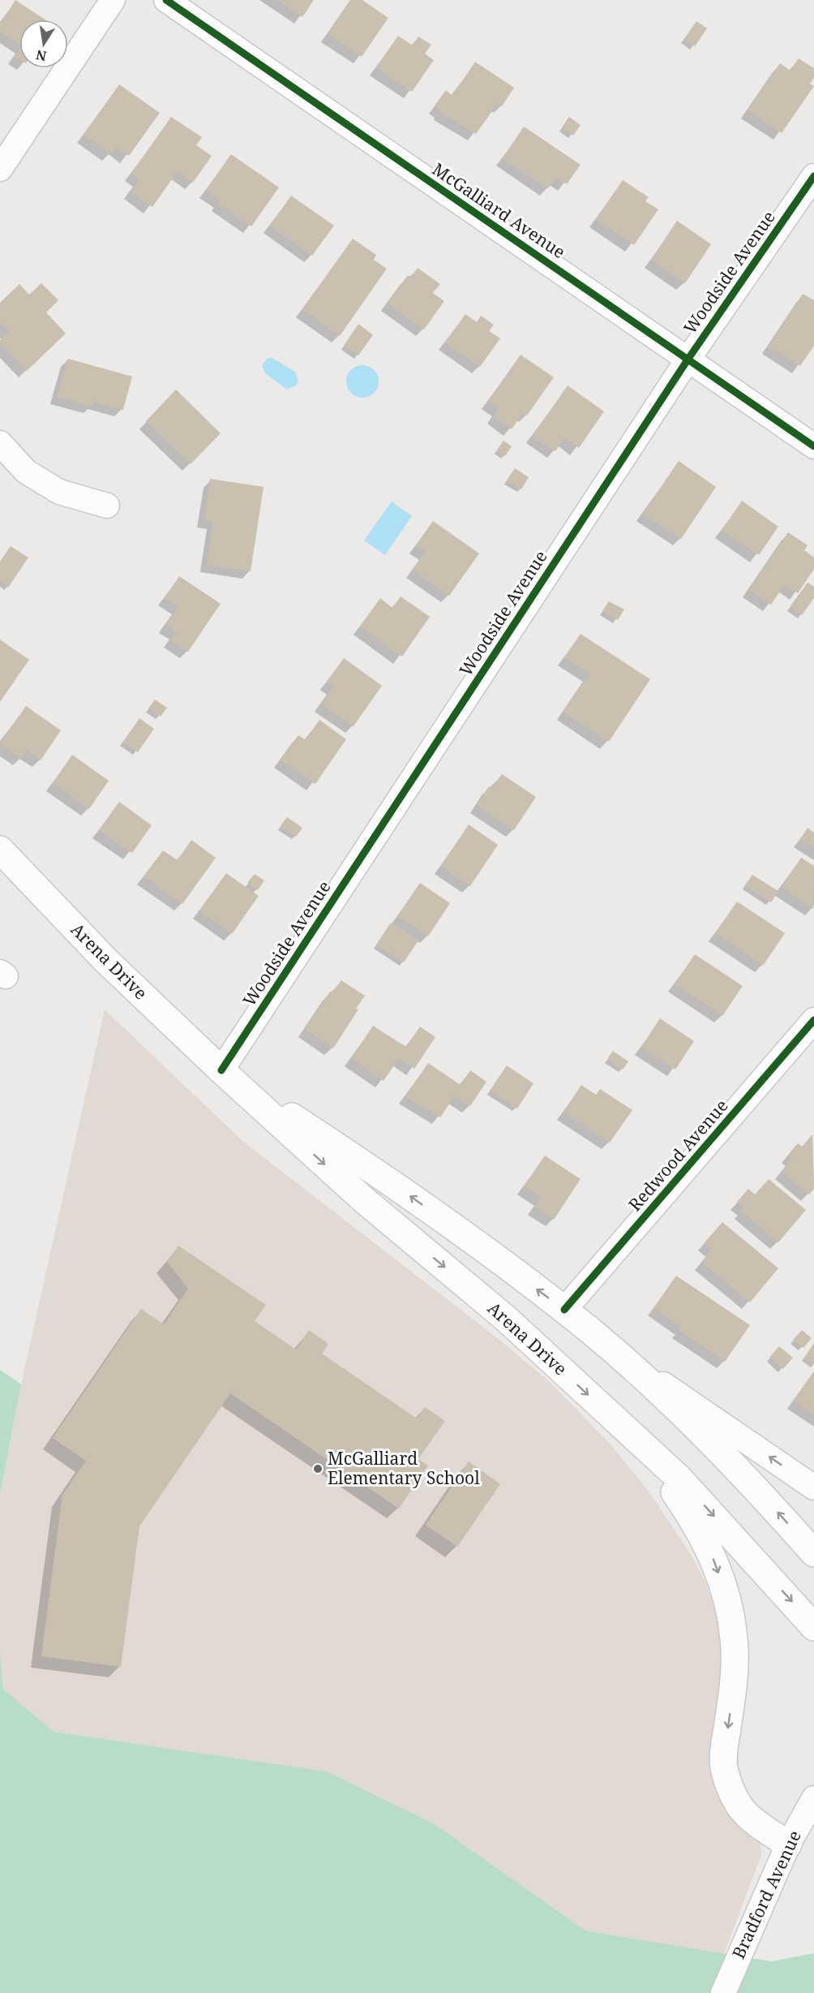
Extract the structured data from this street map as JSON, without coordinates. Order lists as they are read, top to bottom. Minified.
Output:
{"streets":{"main road":["Arena Drive"],"street":["McGalliard Avenue","Woodside Avenue","Redwood Avenue","Bradford Avenue"]},"crossings":[["McGalliard Avenue","Woodside Avenue"],["Woodside Avenue","Arena Drive"],["Arena Drive","Redwood Avenue"]],"places":["McGalliard Elementary School"],"north":"bottom"}
